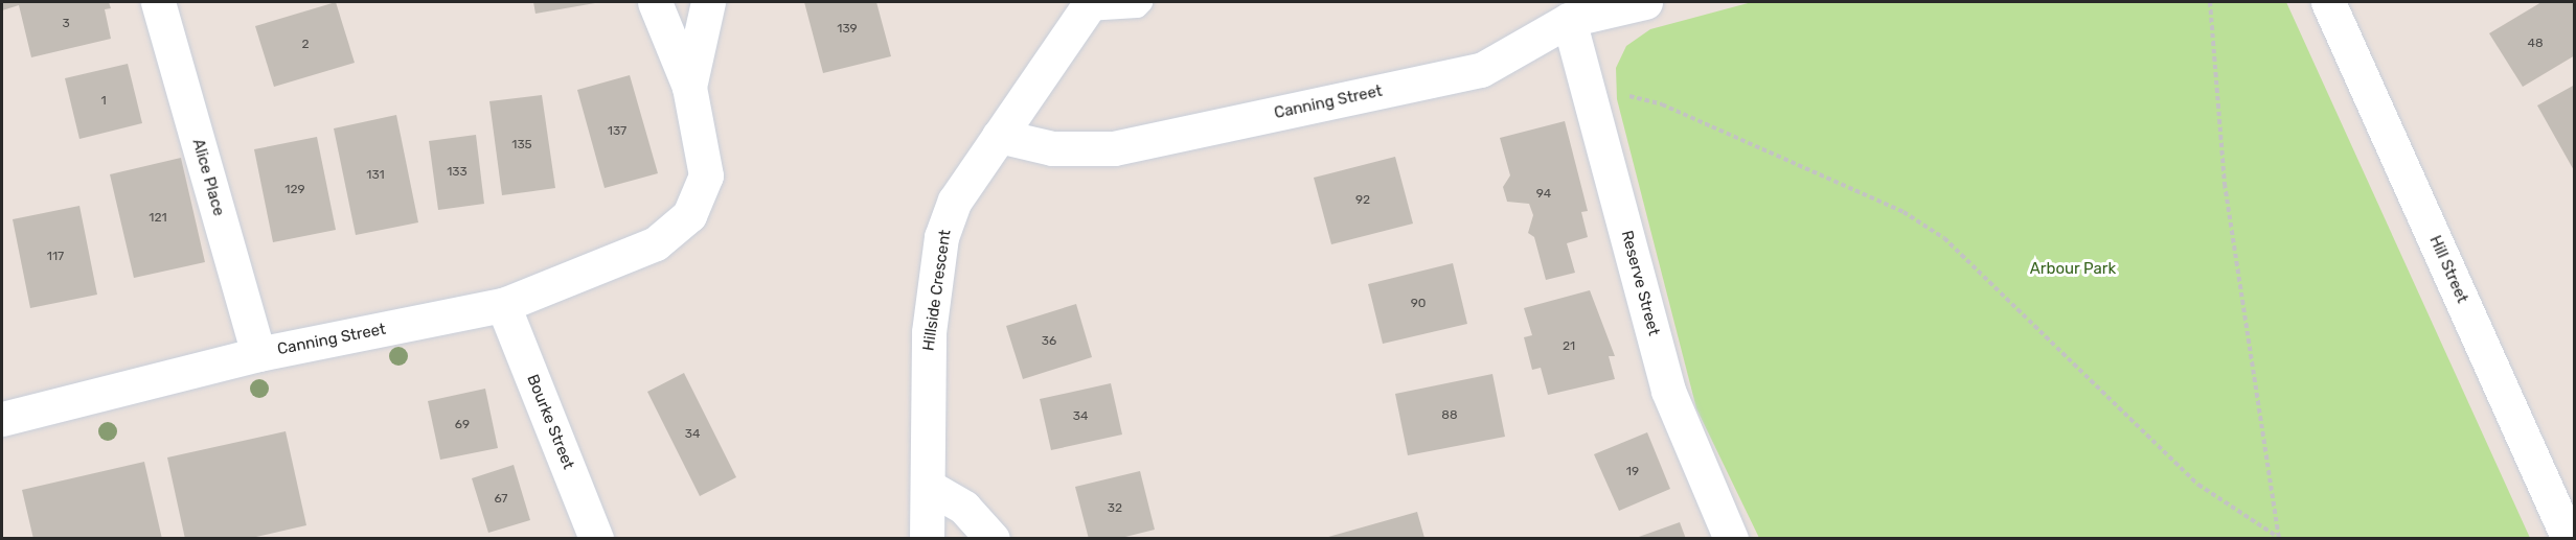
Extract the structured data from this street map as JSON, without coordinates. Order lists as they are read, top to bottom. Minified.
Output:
{"streets":{"street":["Canning Street","Alice Place","Hill Street","Reserve Street","Hillside Crescent","Bourke Street"]},"crossings":[["Canning Street","Alice Place"],["Canning Street","Reserve Street"],["Canning Street","Hillside Crescent"],["Canning Street","Bourke Street"]],"parks":["Arbour Park"],"house_numbers":["3","139","48","2","1","137","135","133","131","129","94","92","121","117","90","36","21","88","34","69","34","19","67","32"]}
